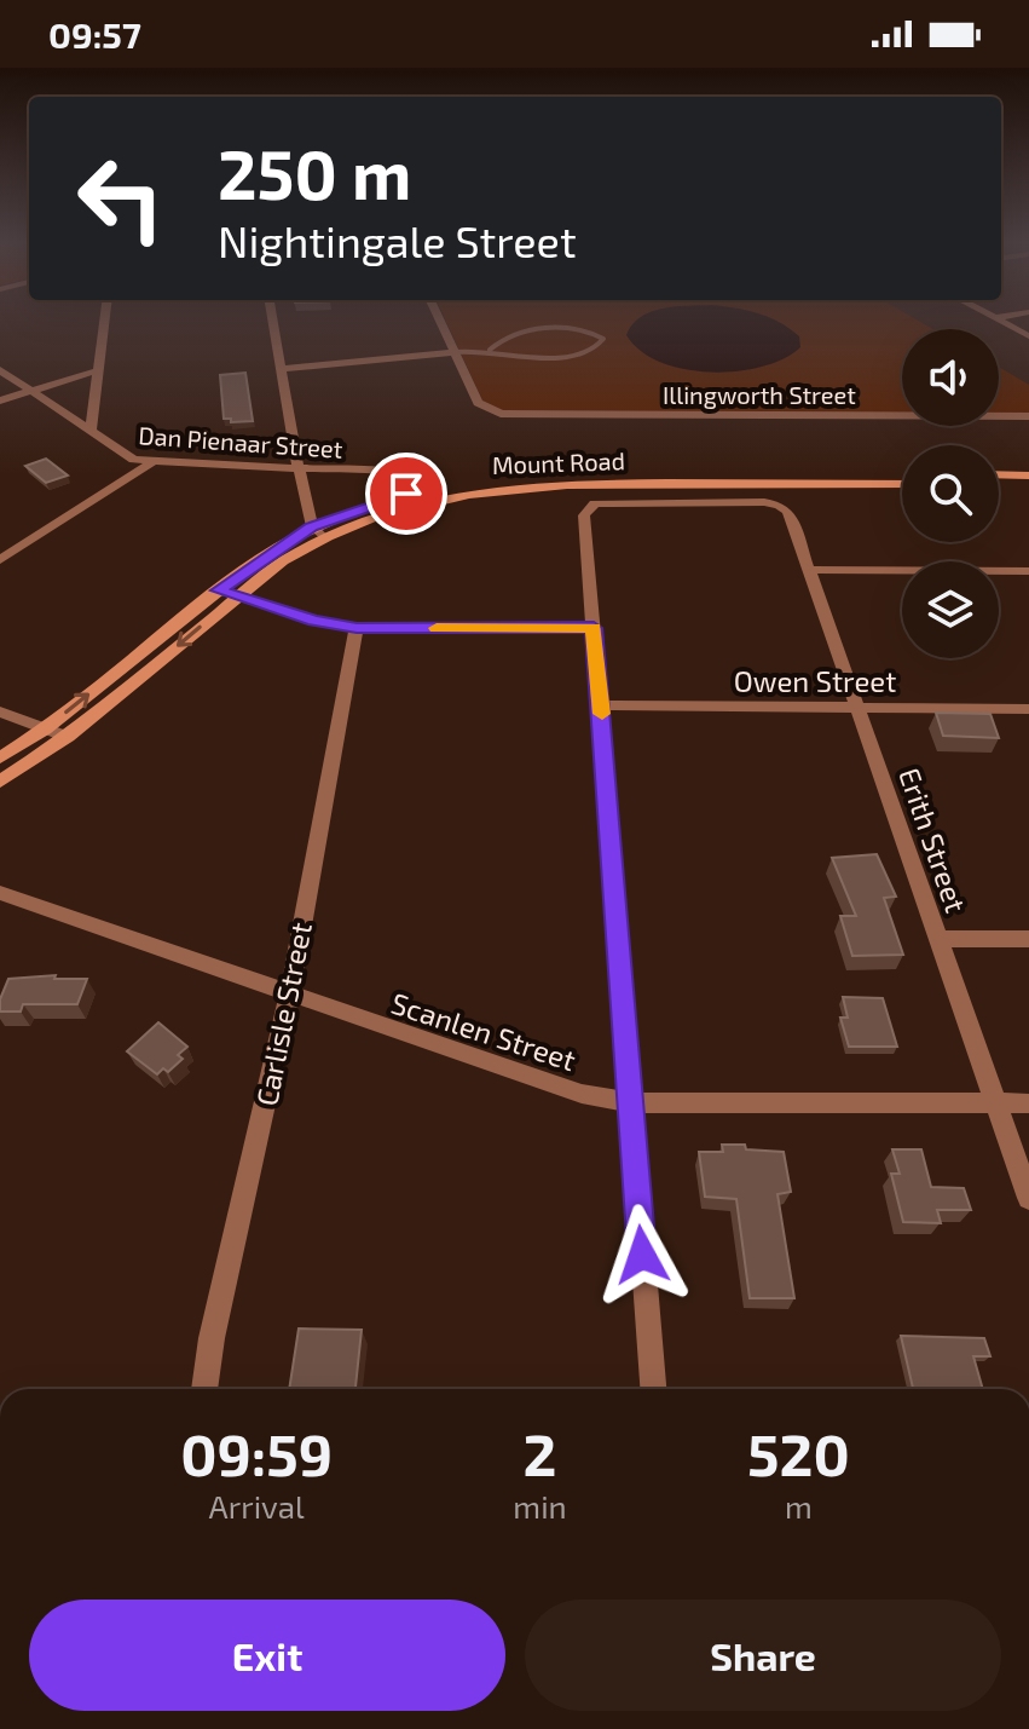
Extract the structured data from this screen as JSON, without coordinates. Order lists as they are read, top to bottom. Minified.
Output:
{"streets":{"main road":["Mount Road"],"street":["Illingworth Street","Dan Pienaar Street","Owen Street","Erith Street","Carlisle Street","Scanlen Street"]},"crossings":[["Dan Pienaar Street","Mount Road"],["Owen Street","Erith Street"],["Erith Street","Scanlen Street"],["Carlisle Street","Scanlen Street"]],"page":{"status":"09:57","turn":["250 m","Nightingale Street"],"eta":["09:59","Arrival","2","min","520","m"],"buttons":["Exit","Share"]}}
